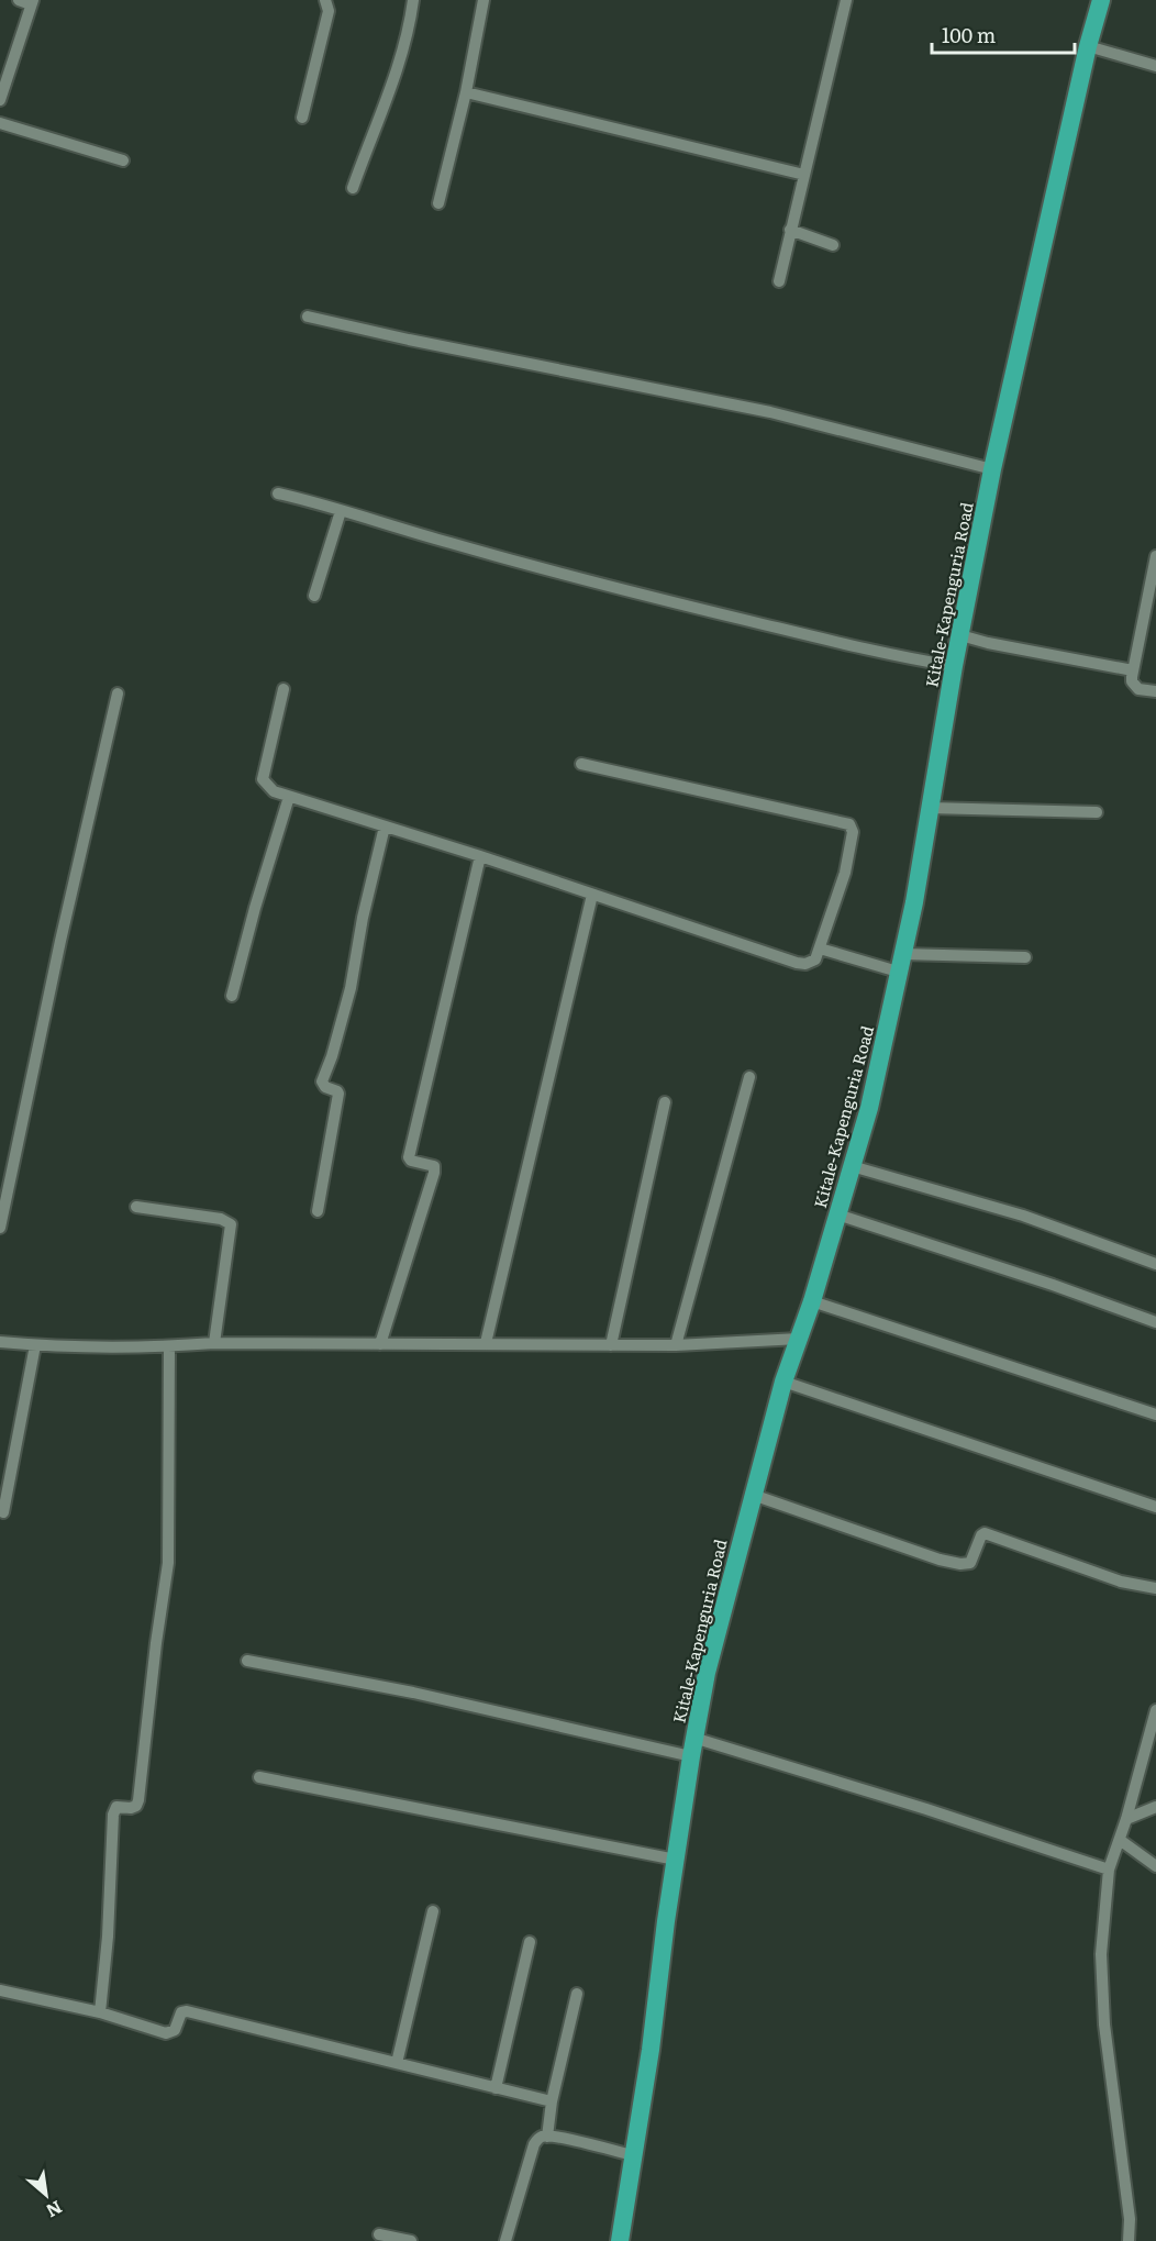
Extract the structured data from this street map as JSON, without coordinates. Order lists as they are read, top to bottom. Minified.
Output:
{"streets":{"highway":["Kitale-Kapenguria Road"]},"scale_bar":"100 m","north":"bottom right"}
